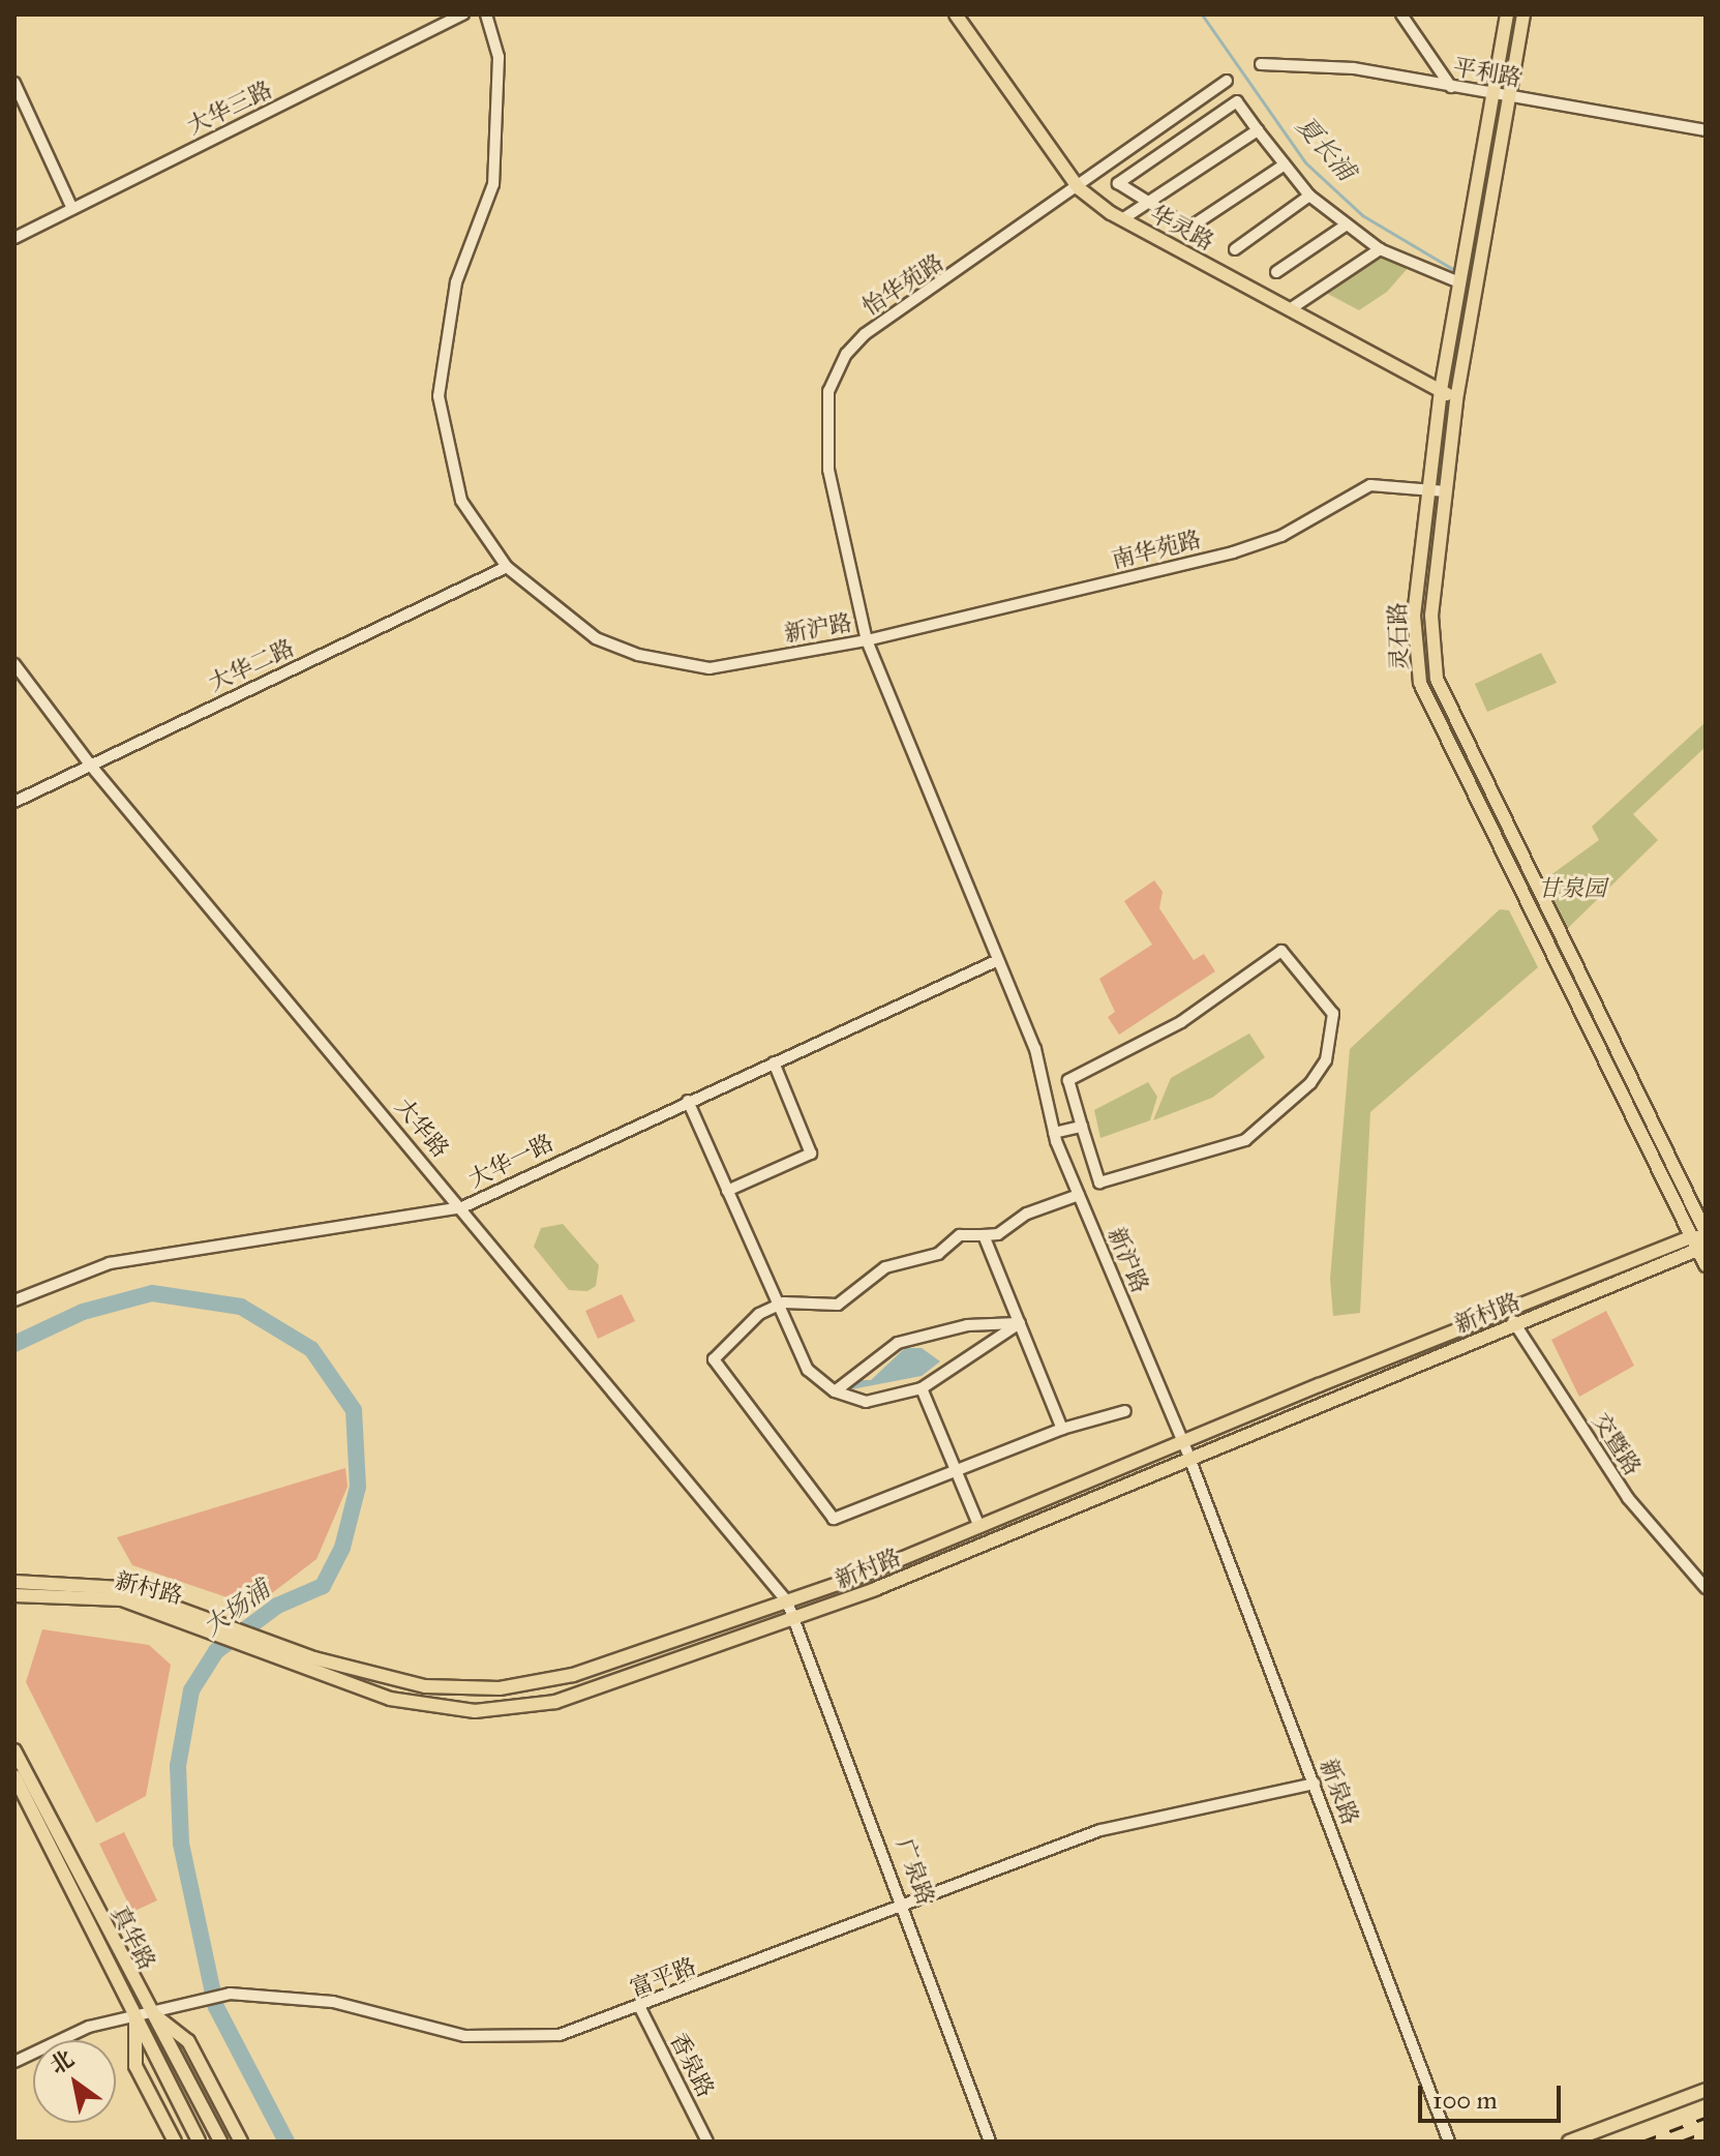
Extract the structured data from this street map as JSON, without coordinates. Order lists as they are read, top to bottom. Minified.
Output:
{"streets":{"main road":["华灵路","灵石路","新村路","真华路"],"street":["平利路","大华三路","怡华苑路","南华苑路","新沪路","大华二路","大华路","大华一路","交暨路","新泉路","广泉路","富平路","香泉路"]},"crossings":[["平利路","灵石路"],["华灵路","怡华苑路"],["华灵路","灵石路"],["怡华苑路","南华苑路"],["怡华苑路","新沪路"],["南华苑路","新沪路"],["南华苑路","灵石路"],["新沪路","大华二路"],["新沪路","大华一路"],["新沪路","新村路"],["新沪路","新泉路"],["灵石路","新村路"],["大华二路","大华路"],["大华路","大华一路"],["大华路","新村路"],["大华路","广泉路"],["新村路","交暨路"],["新村路","新泉路"],["新村路","广泉路"],["新泉路","富平路"],["广泉路","富平路"],["真华路","富平路"],["富平路","香泉路"]],"water":["夏长浦","大场浦"],"parks":["甘泉园"],"scale_bar":"100 m","north":"top left"}
